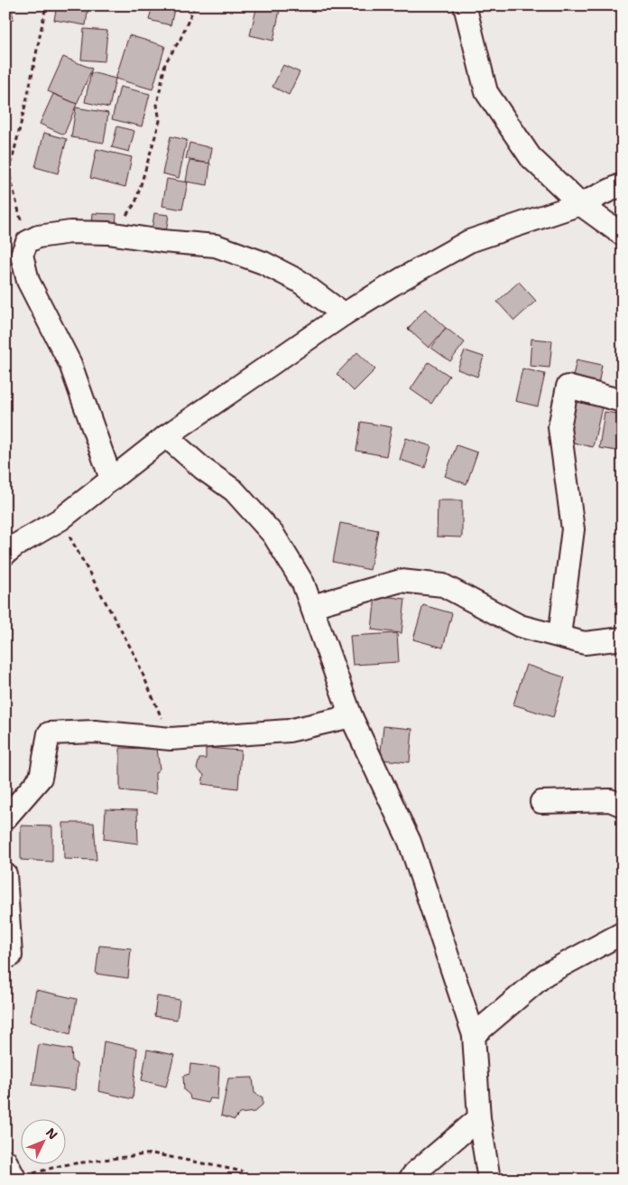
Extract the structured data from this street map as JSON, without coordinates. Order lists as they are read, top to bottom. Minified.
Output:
{"north":"top right"}
